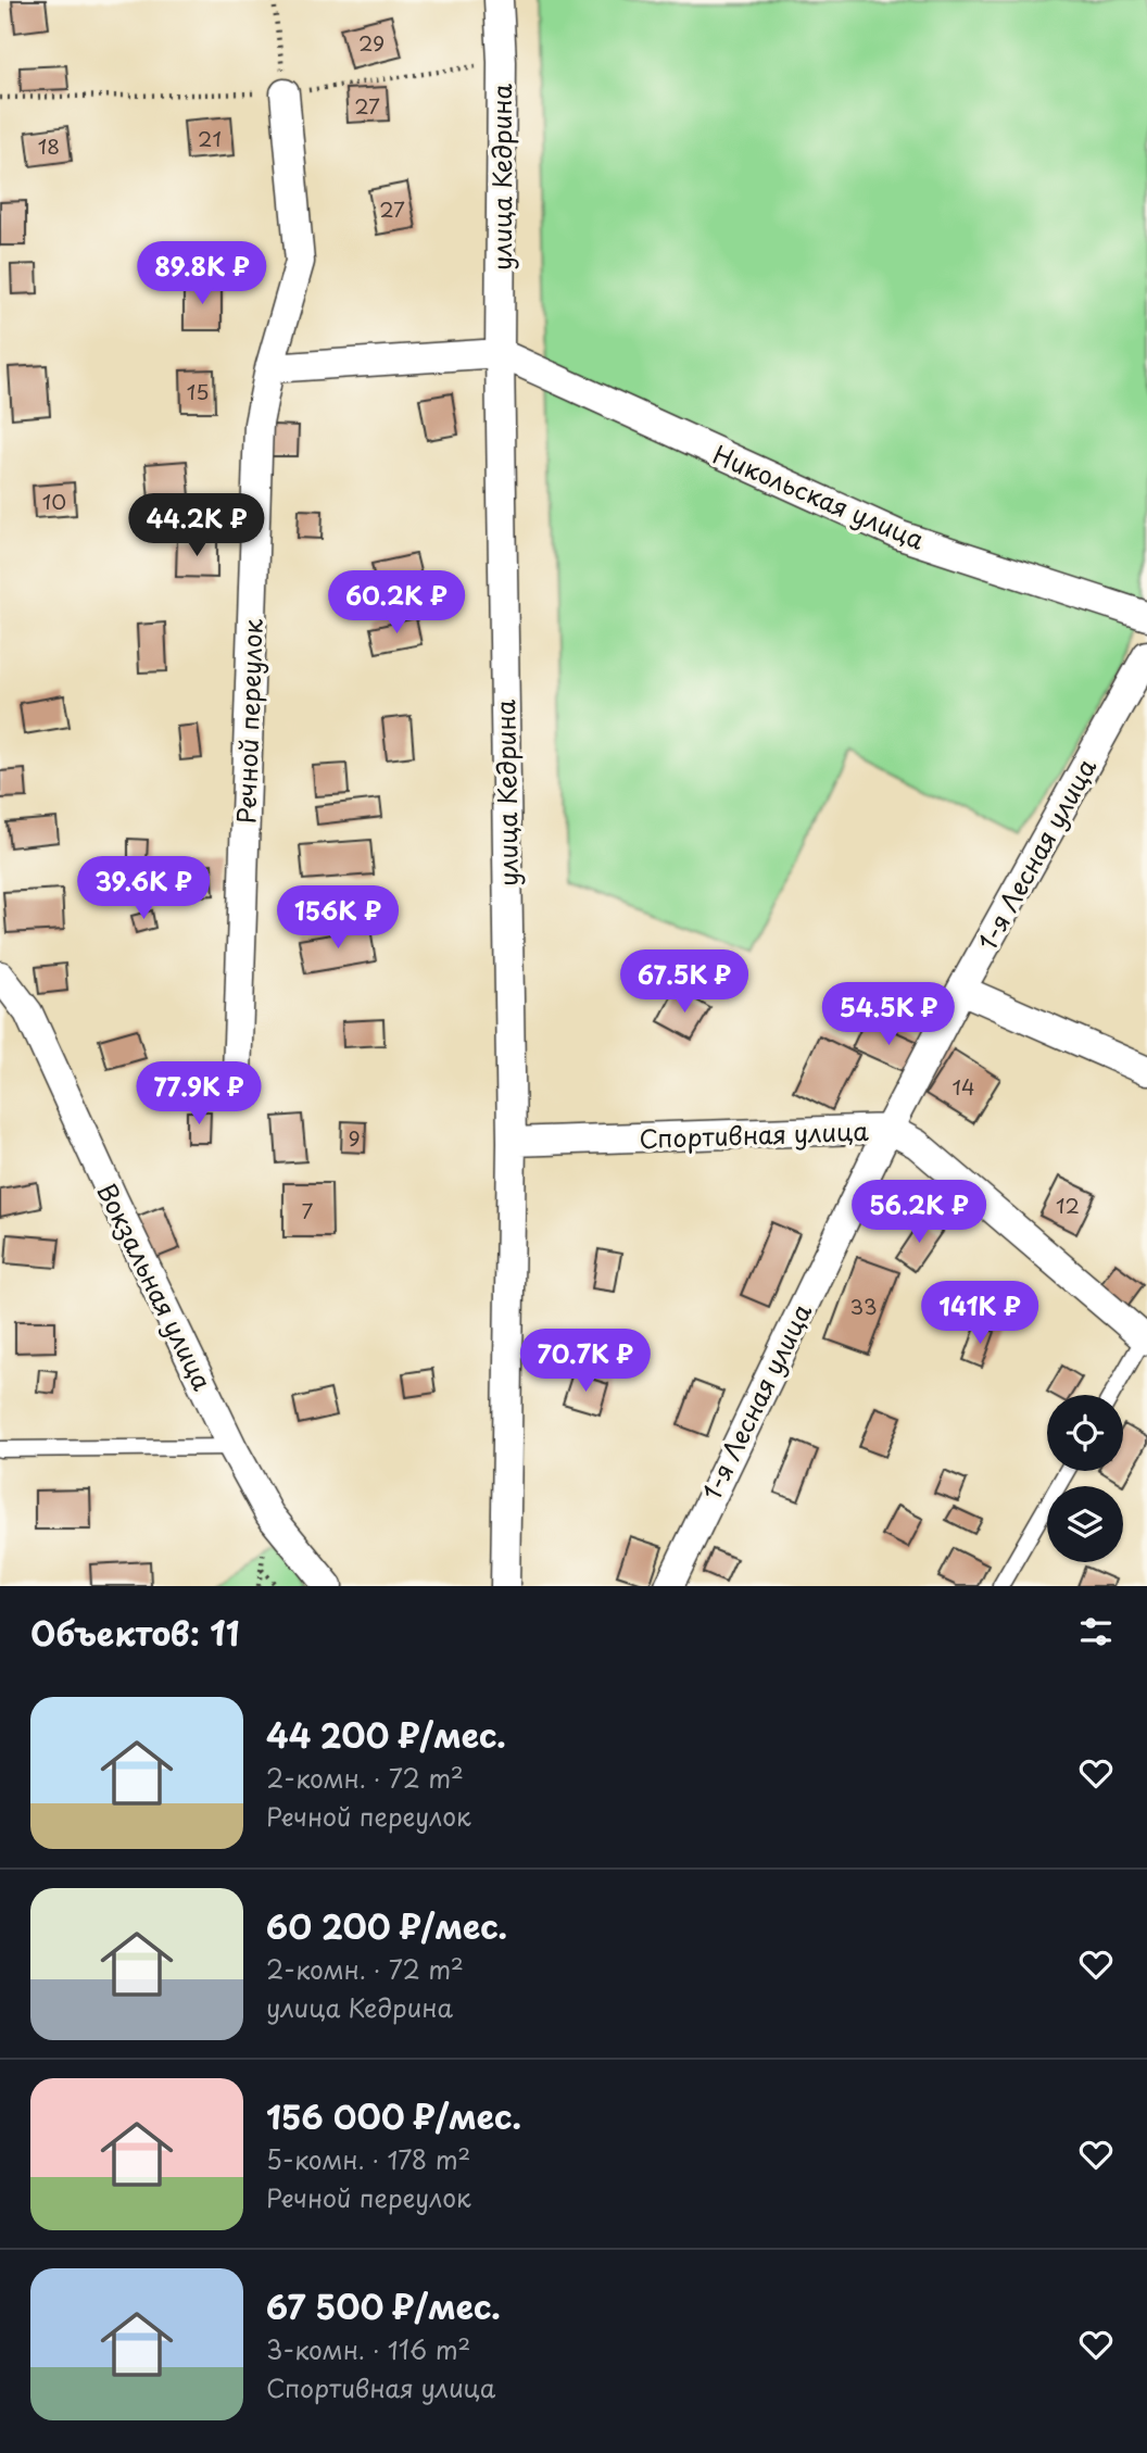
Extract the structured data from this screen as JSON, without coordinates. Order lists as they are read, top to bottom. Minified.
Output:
{"streets":{"street":["улица Кедрина","Никольская улица","Речной переулок","1-я Лесная улица","Спортивная улица","Вокзальная улица"]},"crossings":[["улица Кедрина","Никольская улица"],["улица Кедрина","Спортивная улица"],["1-я Лесная улица","Спортивная улица"]],"house_numbers":["29","27","21","18","27","15","10","14","9","12","7","33"],"page":{"price":["89.8K ₽","44.2K ₽","60.2K ₽","39.6K ₽","156K ₽","67.5K ₽","54.5K ₽","77.9K ₽","56.2K ₽","141K ₽","70.7K ₽"],"heading":"Объектов: 11","list":[{"name":"44 200 ₽/мес.","note":"2-комн. · 72 m² · Речной переулок"},{"name":"60 200 ₽/мес.","note":"2-комн. · 72 m² · улица Кедрина"},{"name":"156 000 ₽/мес.","note":"5-комн. · 178 m² · Речной переулок"},{"name":"67 500 ₽/мес.","note":"3-комн. · 116 m² · Спортивная улица"}]}}
